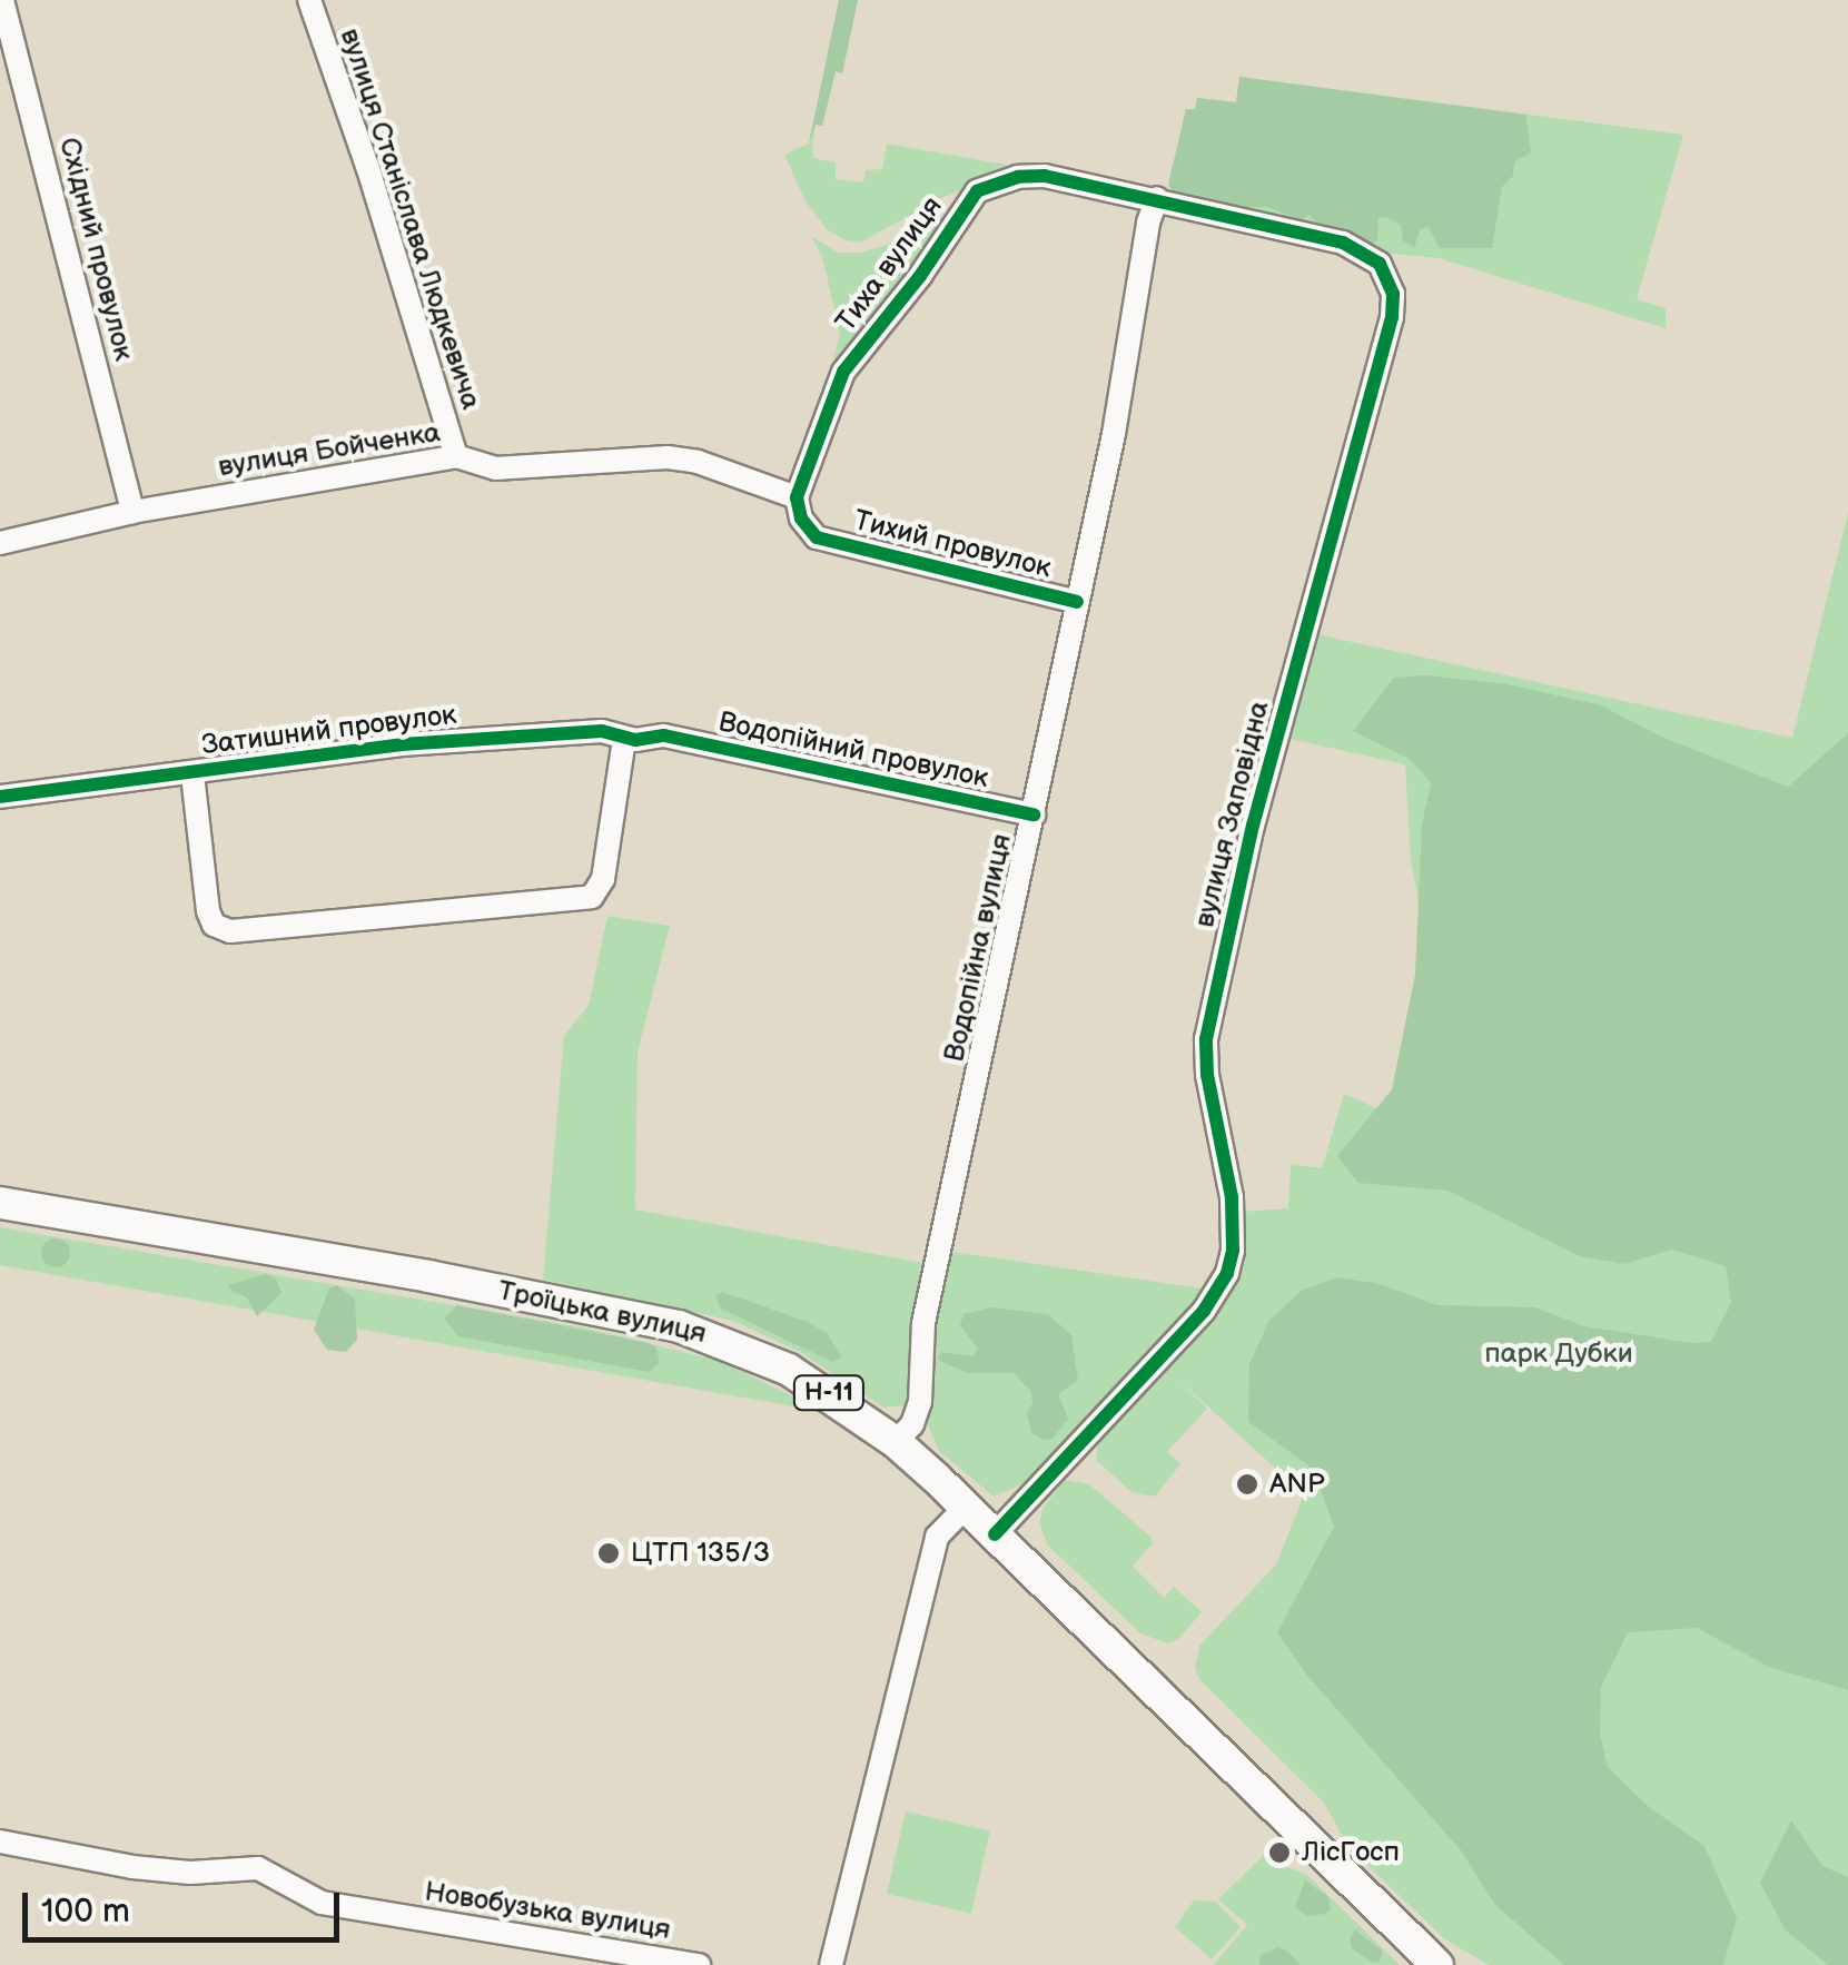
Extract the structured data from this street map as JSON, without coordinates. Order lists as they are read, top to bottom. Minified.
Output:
{"streets":{"main road":["Троїцька вулиця","Н-11"],"street":["вулиця Станіслава Людкевича","Східний провулок","Тиха вулиця","вулиця Бойченка","Тихий провулок","Затишний провулок","Водопійний провулок","вулиця Заповідна","Водопійна вулиця","Новобузька вулиця"]},"crossings":[["вулиця Станіслава Людкевича","вулиця Бойченка"],["Східний провулок","вулиця Бойченка"],["Тиха вулиця","вулиця Бойченка"],["Тиха вулиця","Тихий провулок"],["Тиха вулиця","вулиця Заповідна"],["Тиха вулиця","Водопійна вулиця"],["вулиця Бойченка","Тихий провулок"],["Тихий провулок","Водопійна вулиця"],["Затишний провулок","Водопійний провулок"],["Водопійний провулок","Водопійна вулиця"],["вулиця Заповідна","Водопійна вулиця"],["вулиця Заповідна","Троїцька вулиця"],["Водопійна вулиця","Троїцька вулиця"]],"parks":["парк Дубки"],"places":["ANP","ЦТП 135/3","ЛісГосп"],"scale_bar":"100 m"}
